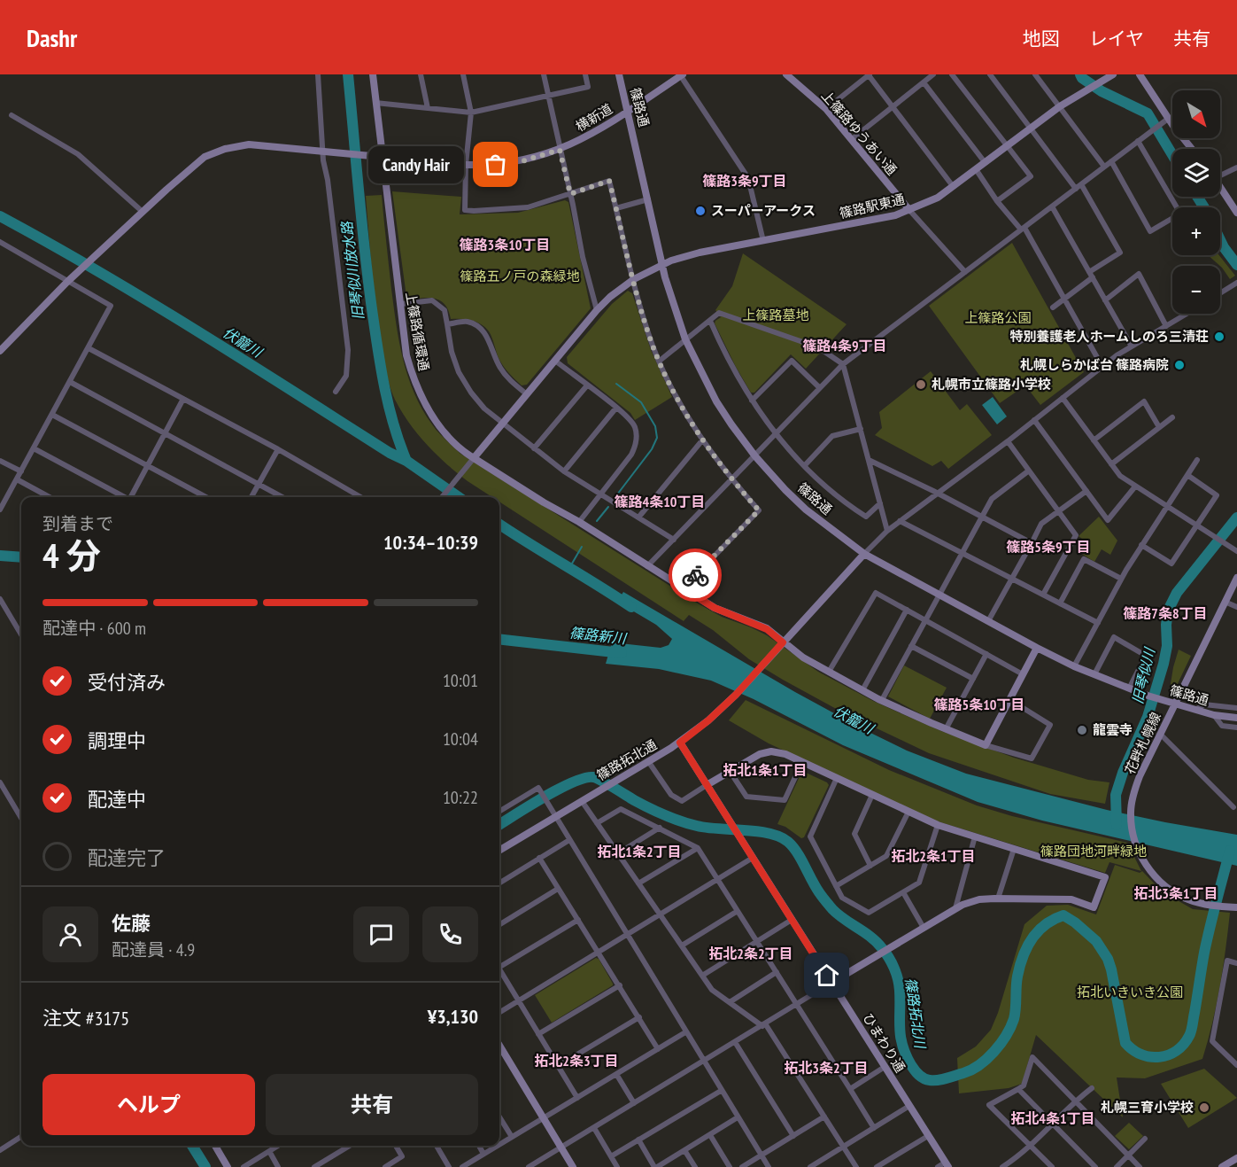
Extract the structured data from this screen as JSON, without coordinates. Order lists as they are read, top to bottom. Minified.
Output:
{"streets":{"street":["篠路通","横新道","上篠路ゆうあい通","篠路駅東通","上篠路循環通","花畔札幌線","篠路拓北通","ひまわり通"]},"crossings":[["篠路通","横新道"],["篠路通","篠路駅東通"],["篠路通","花畔札幌線"],["篠路通","篠路拓北通"],["横新道","上篠路循環通"],["上篠路ゆうあい通","篠路駅東通"],["上篠路循環通","篠路拓北通"],["篠路拓北通","ひまわり通"]],"districts":["篠路3条9丁目","篠路3条10丁目","篠路4条9丁目","篠路4条10丁目","篠路5条9丁目","篠路7条8丁目","篠路5条10丁目","拓北1条1丁目","拓北1条2丁目","拓北2条1丁目","拓北3条1丁目","拓北2条2丁目","拓北2条3丁目","拓北3条2丁目","拓北4条1丁目"],"water":["旧琴似川放水路","伏籠川","篠路新川","旧琴似川","篠路拓北川"],"parks":["篠路五ノ戸の森緑地","上篠路墓地","上篠路公園","篠路団地河畔緑地","拓北いきいき公園"],"places":["Candy Hair","スーパーアークス","特別養護老人ホームしのろ三清荘","札幌しらかば台 篠路病院","札幌市立篠路小学校","龍雲寺","札幌三育小学校"],"north":"bottom right","page":{"header":"Dashr","nav":["地図","レイヤ","共有"],"map_buttons":["+","−"],"bubble":"Candy Hair","heading":["4 分","到着まで","10:34–10:39"],"panel":["佐藤","配達員 · 4.9","注文 #3175","¥3,130"],"bar":"配達中 · 600 m","list":[["受付済み","10:01"],["調理中","10:04"],["配達中","10:22"],"配達完了"],"buttons":["ヘルプ","共有"]}}
